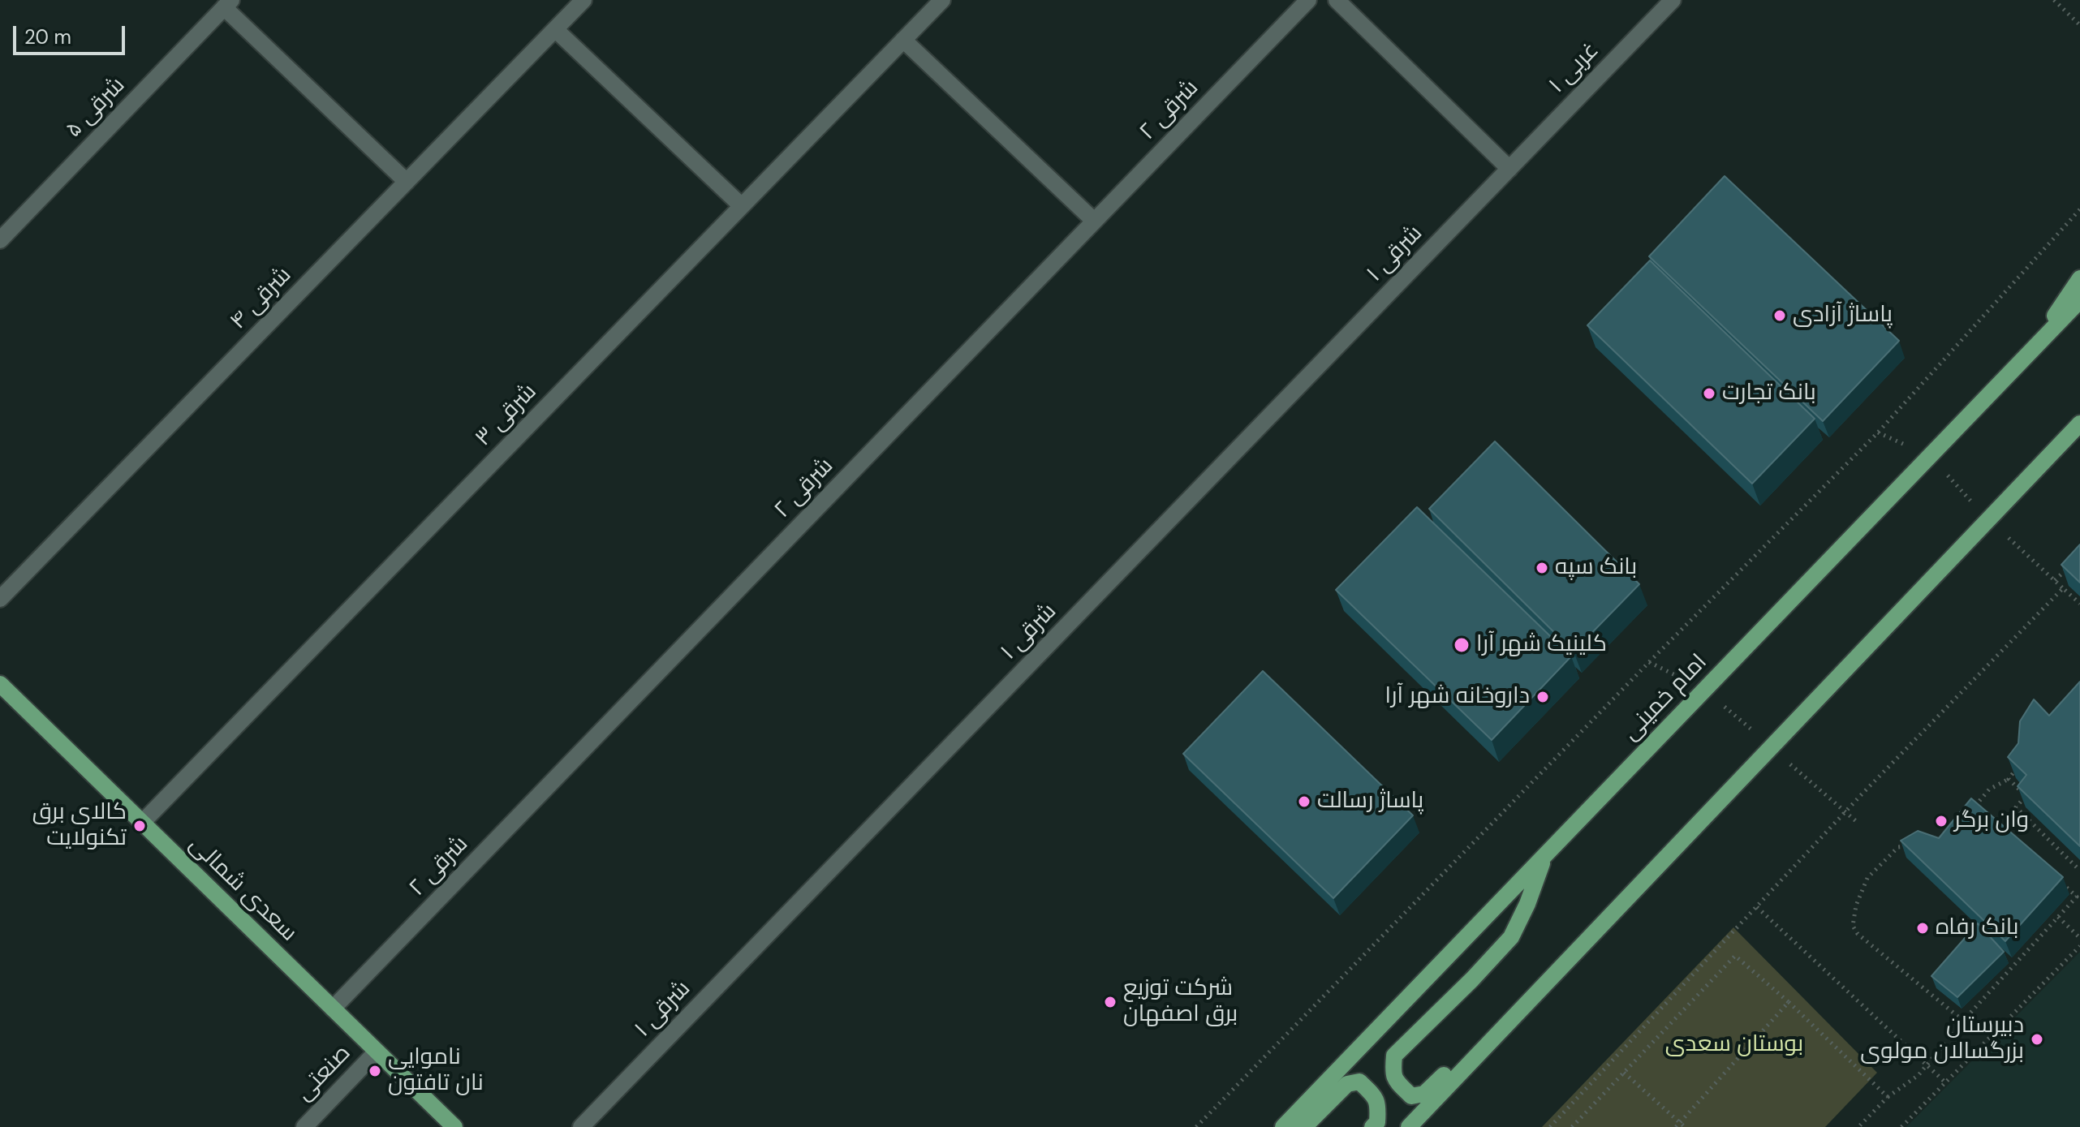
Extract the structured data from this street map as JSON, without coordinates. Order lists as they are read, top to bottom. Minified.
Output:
{"streets":{"main road":["امام خمینی","سعدی شمالی"],"street":["۱ غربی","۵ شرقی","۲ شرقی","۱ شرقی","۴ شرقی","۳ شرقی","صنعتی"]},"crossings":[["۱ غربی","۱ شرقی"],["۲ شرقی","سعدی شمالی"],["۳ شرقی","سعدی شمالی"],["سعدی شمالی","صنعتی"]],"parks":["بوستان سعدی"],"places":["پاساژ آزادی","بانک تجارت","بانک سپه","کلینیک شهر آرا","داروخانه شهر آرا","پاساژ رسالت","وان برگر","کالای برق تکنولایت","بانک رفاه","شرکت توزیع برق اصفهان","دبیرستان بزرگسالان مولوی","ناموایی نان تافتون"],"scale_bar":"20 m"}
